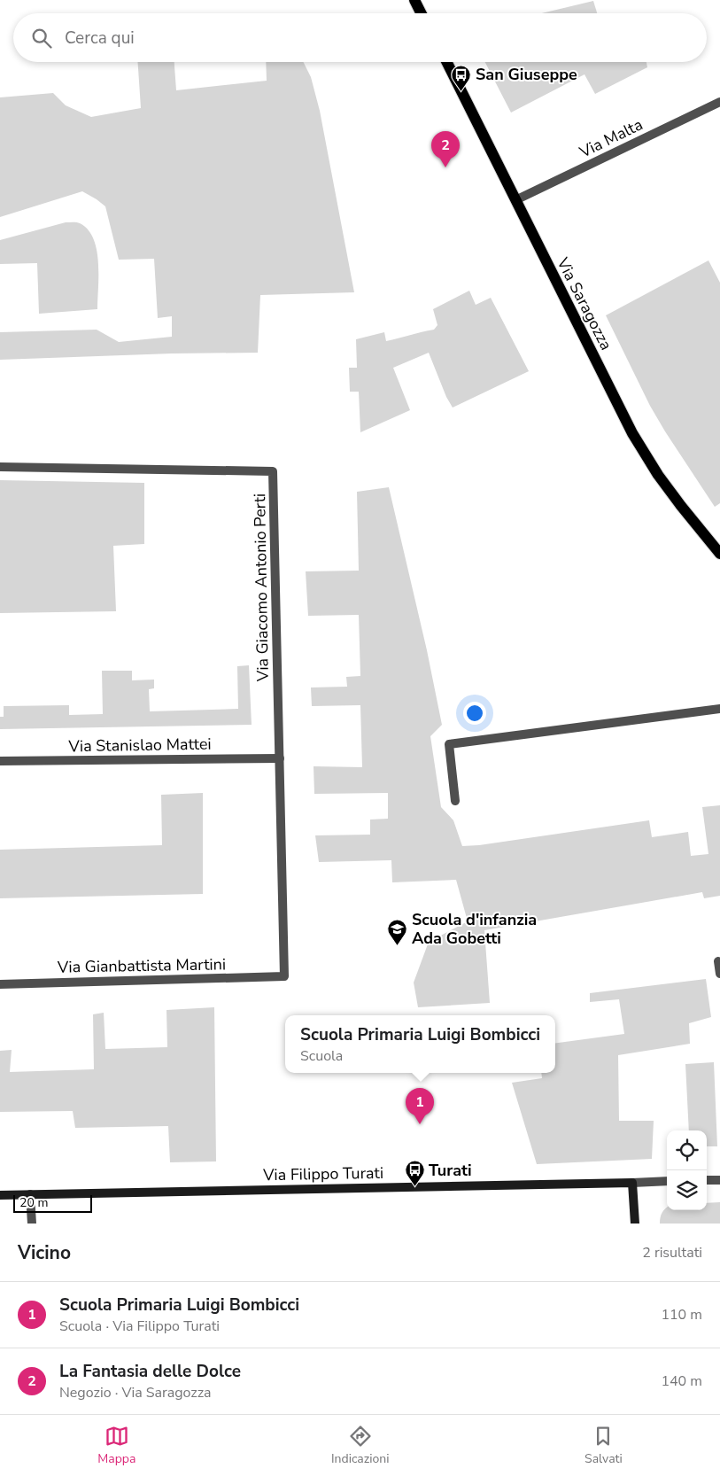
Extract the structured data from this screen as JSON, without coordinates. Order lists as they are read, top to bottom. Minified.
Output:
{"streets":{"main road":["Via Saragozza"],"street":["Via Malta","Via Giacomo Antonio Perti","Via Stanislao Mattei","Via Gianbattista Martini","Via Filippo Turati"]},"crossings":[["Via Malta","Via Saragozza"],["Via Giacomo Antonio Perti","Via Stanislao Mattei"],["Via Giacomo Antonio Perti","Via Gianbattista Martini"]],"places":{"bus stop":["San Giuseppe","Turati"],"school or university":["Scuola d'infanzia Ada Gobetti"]},"scale_bar":"20 m","page":{"search":"Cerca qui","pins":["2","1"],"popup":["Scuola Primaria Luigi Bombicci","Scuola"],"scale":"20 m","heading":["Vicino","2 risultati"],"list":[{"mark":"1","name":"Scuola Primaria Luigi Bombicci","note":"Scuola · Via Filippo Turati","value":"110 m"},{"mark":"2","name":"La Fantasia delle Dolce","note":"Negozio · Via Saragozza","value":"140 m"}],"nav":["Mappa","Indicazioni","Salvati"]}}
